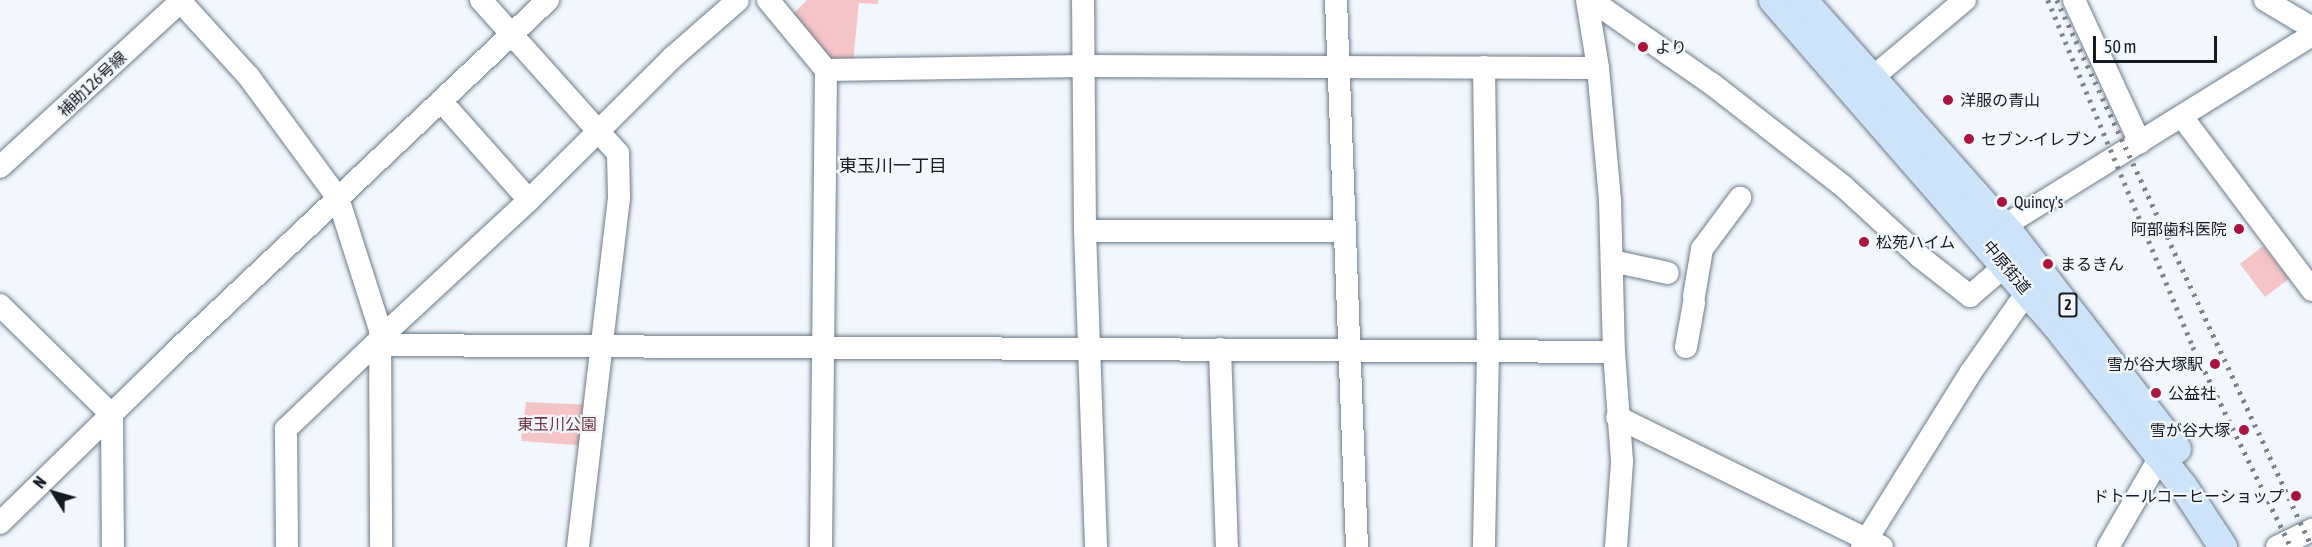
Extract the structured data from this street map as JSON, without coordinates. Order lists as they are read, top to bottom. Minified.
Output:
{"streets":{"main road":["中原街道","2"],"street":["補助126号線"]},"districts":["東玉川一丁目"],"parks":["東玉川公園"],"places":["より","洋服の青山","セブン-イレブン","Quincy's","阿部歯科医院","松苑ハイム","まるきん","雪が谷大塚駅","公益社","雪が谷大塚","ドトールコーヒーショップ"],"scale_bar":"50 m","north":"top left"}
